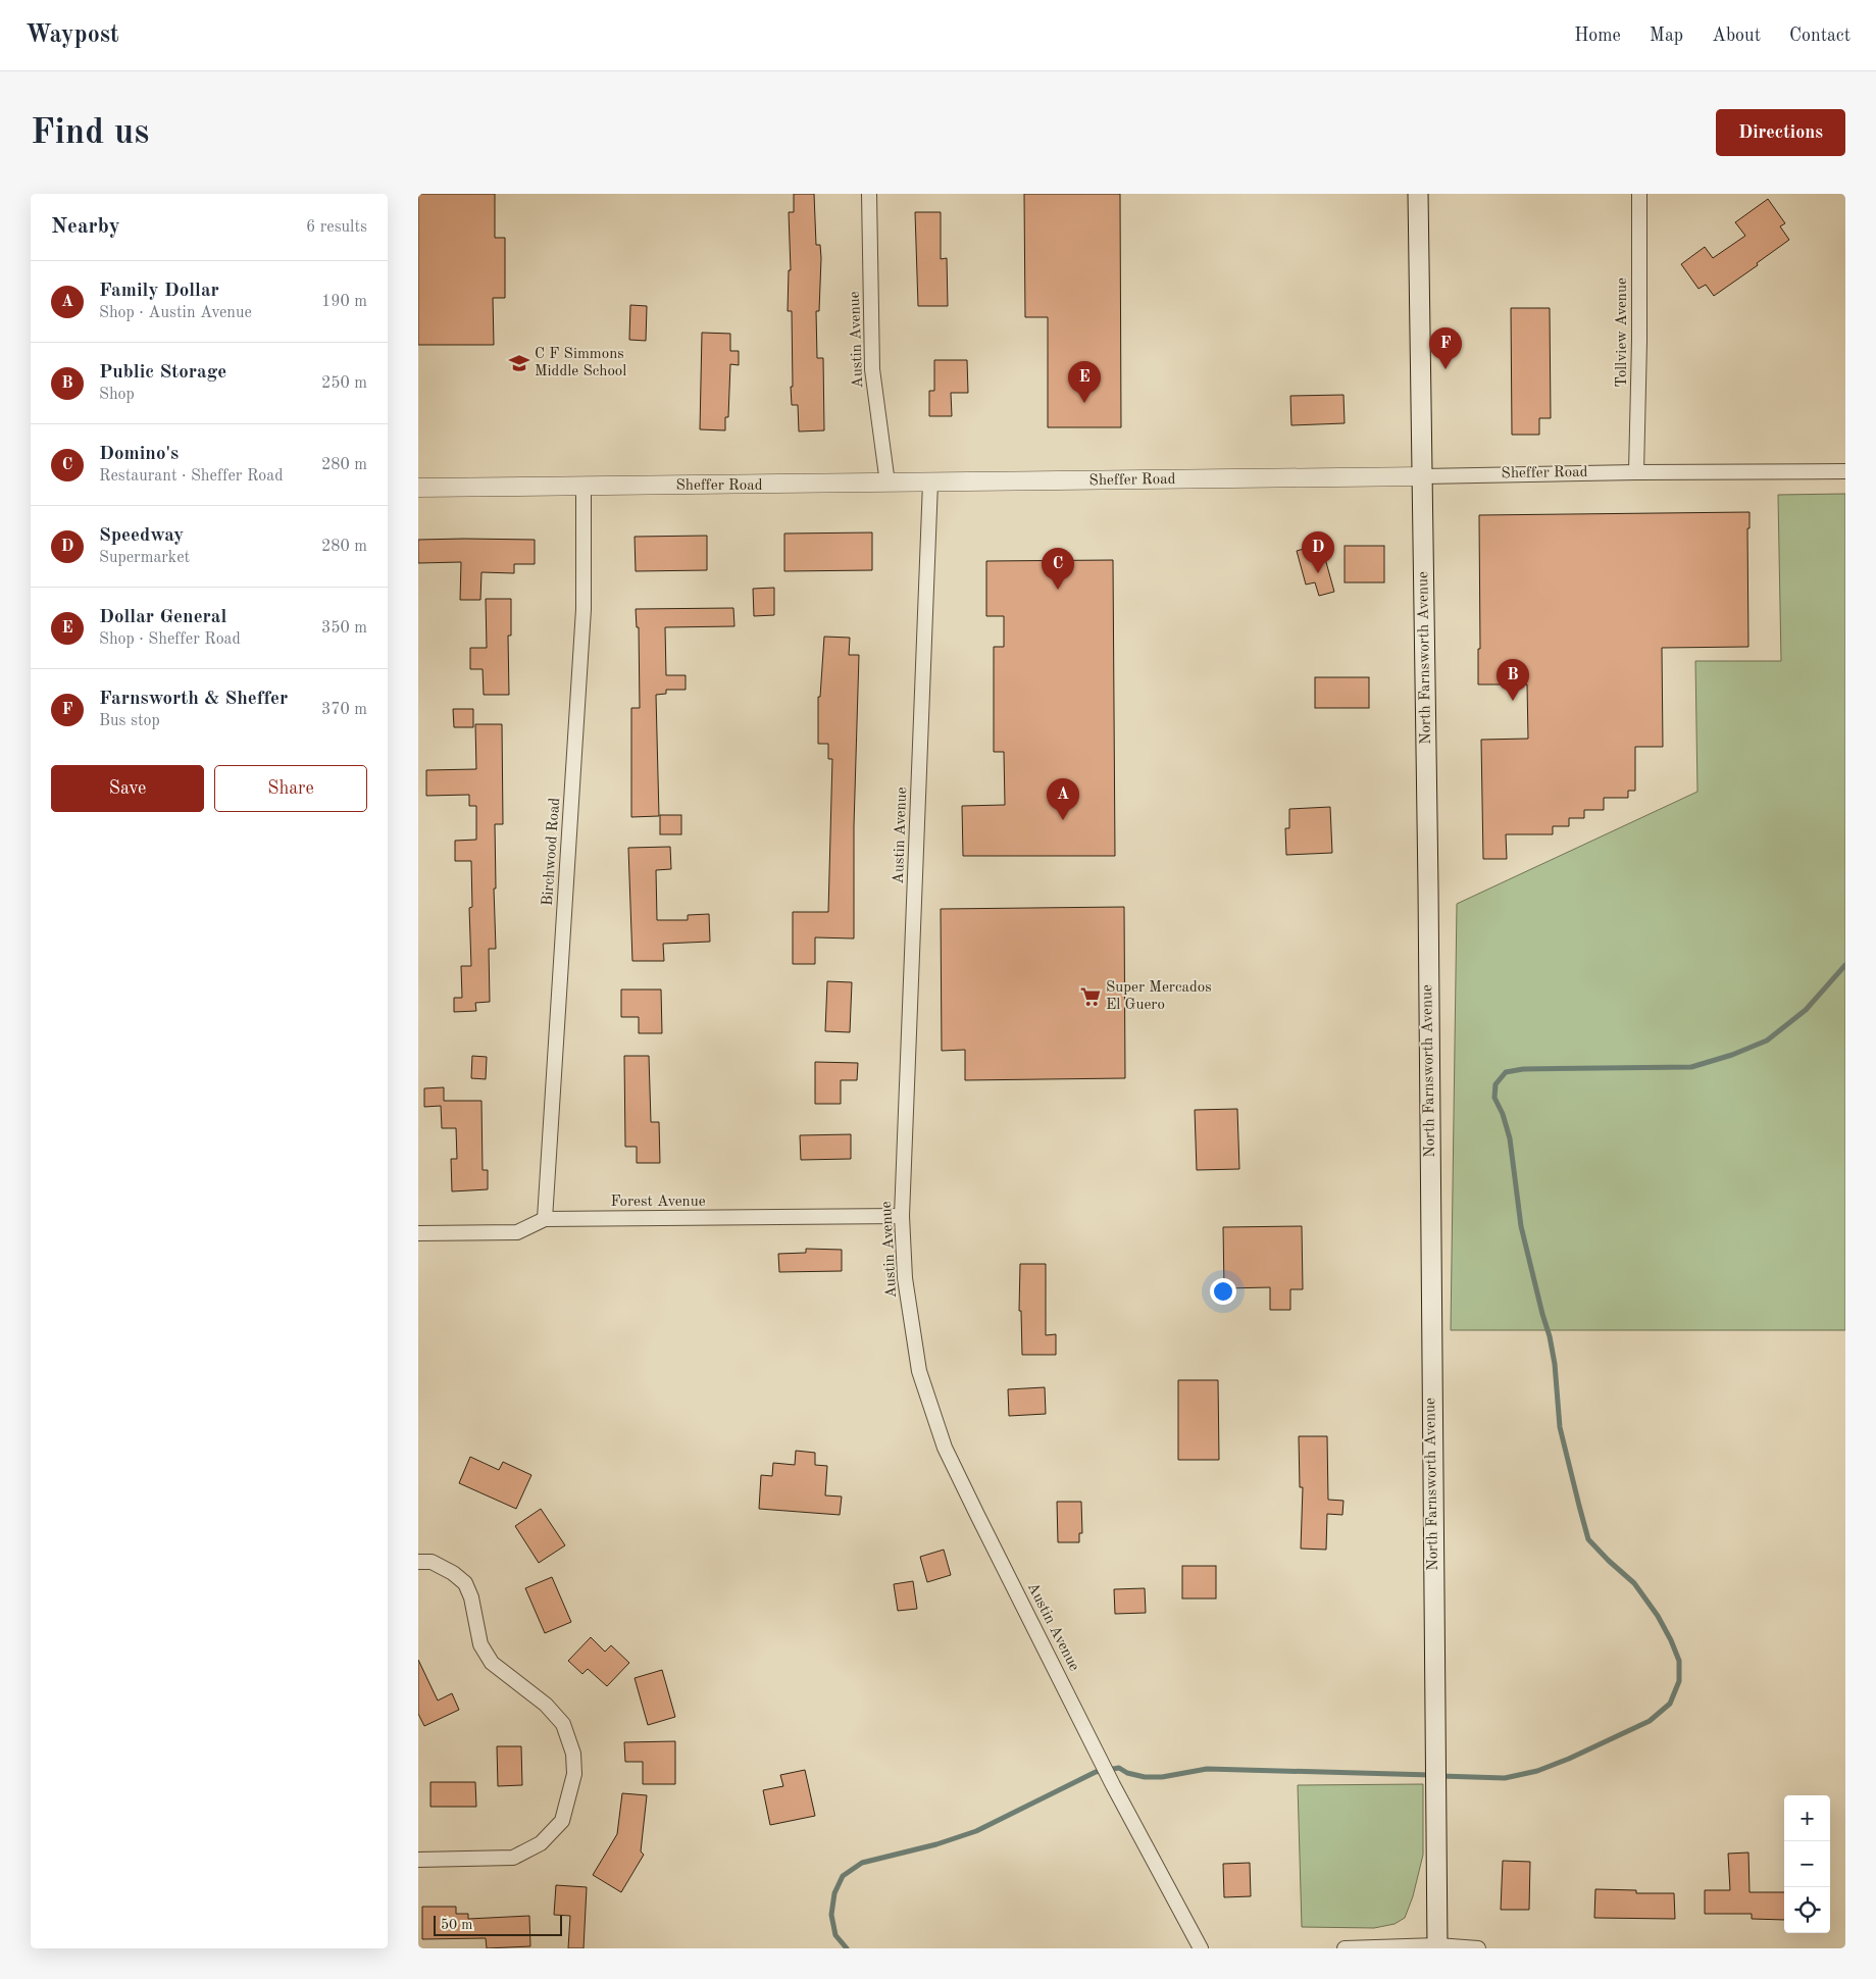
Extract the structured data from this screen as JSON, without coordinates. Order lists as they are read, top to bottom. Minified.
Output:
{"streets":{"main road":["North Farnsworth Avenue"],"street":["Tollview Avenue","Austin Avenue","Sheffer Road","Birchwood Road","Forest Avenue"]},"crossings":[["Tollview Avenue","Sheffer Road"],["Austin Avenue","Sheffer Road"],["Austin Avenue","Forest Avenue"],["Sheffer Road","North Farnsworth Avenue"],["Sheffer Road","Birchwood Road"],["Birchwood Road","Forest Avenue"]],"places":{"school or university":["C F Simmons Middle School"],"supermarket":["Super Mercados El Guero"]},"scale_bar":"50 m","page":{"header":"Waypost","nav":["Home","Map","About","Contact"],"buttons":["Directions",["Save","Share"]],"title":"Find us","heading":["Nearby","6 results"],"list":[{"mark":"A","name":"Family Dollar","note":"Shop · Austin Avenue","value":"190 m"},{"mark":"B","name":"Public Storage","note":"Shop","value":"250 m"},{"mark":"C","name":"Domino's","note":"Restaurant · Sheffer Road","value":"280 m"},{"mark":"D","name":"Speedway","note":"Supermarket","value":"280 m"},{"mark":"E","name":"Dollar General","note":"Shop · Sheffer Road","value":"350 m"},{"mark":"F","name":"Farnsworth & Sheffer","note":"Bus stop","value":"370 m"}],"pins":["F","E","D","C","B","A"],"map_buttons":["+","−"],"scale":"50 m"}}
